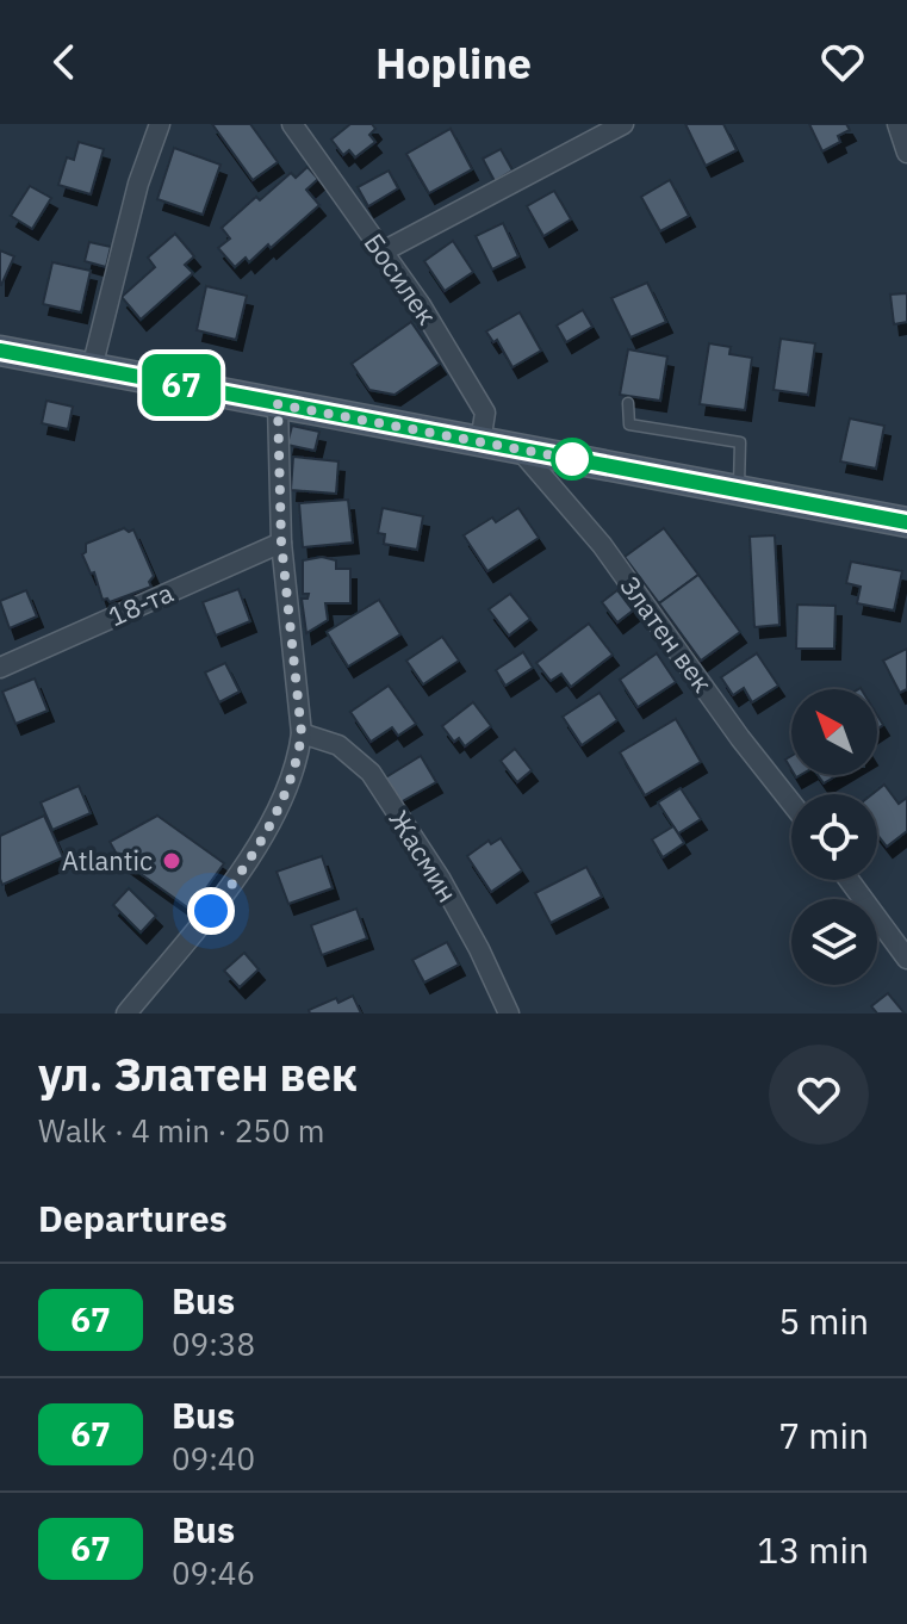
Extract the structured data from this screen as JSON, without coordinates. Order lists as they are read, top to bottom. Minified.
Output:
{"streets":{"street":["Босилек","18-та","Златен век","Жасмин"]},"places":["Atlantic"],"lines":["bus line 67"],"north":"top left","page":{"header":"Hopline","on_map":"67","heading":[["ул. Златен век","Walk · 4 min · 250 m"],"Departures"],"list":[{"mark":"67","name":"Bus","note":"09:38","value":"5 min"},{"mark":"67","name":"Bus","note":"09:40","value":"7 min"},{"mark":"67","name":"Bus","note":"09:46","value":"13 min"}]}}
